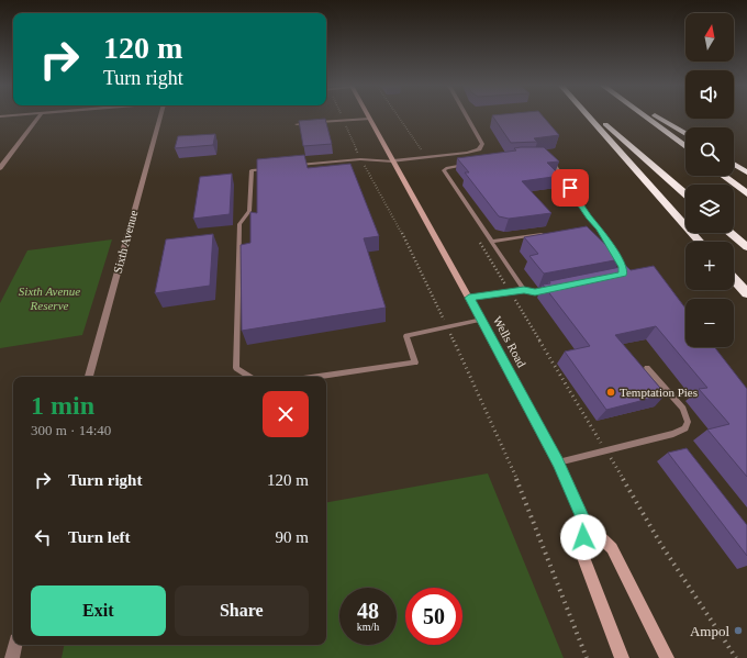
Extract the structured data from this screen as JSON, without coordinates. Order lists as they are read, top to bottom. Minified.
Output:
{"streets":{"main road":["Wells Road"],"street":["Sixth Avenue"]},"parks":["Sixth Avenue Reserve"],"places":["Temptation Pies","Ampol"],"north":"top","page":{"map_buttons":["+","−"],"turn":["120 m","Turn right"],"heading":["1 min","300 m · 14:40"],"list":[{"name":"Turn right","value":"120 m"},{"name":"Turn left","value":"90 m"}],"buttons":["Exit","Share"],"speed":"48 km/h","limit":"50"}}
